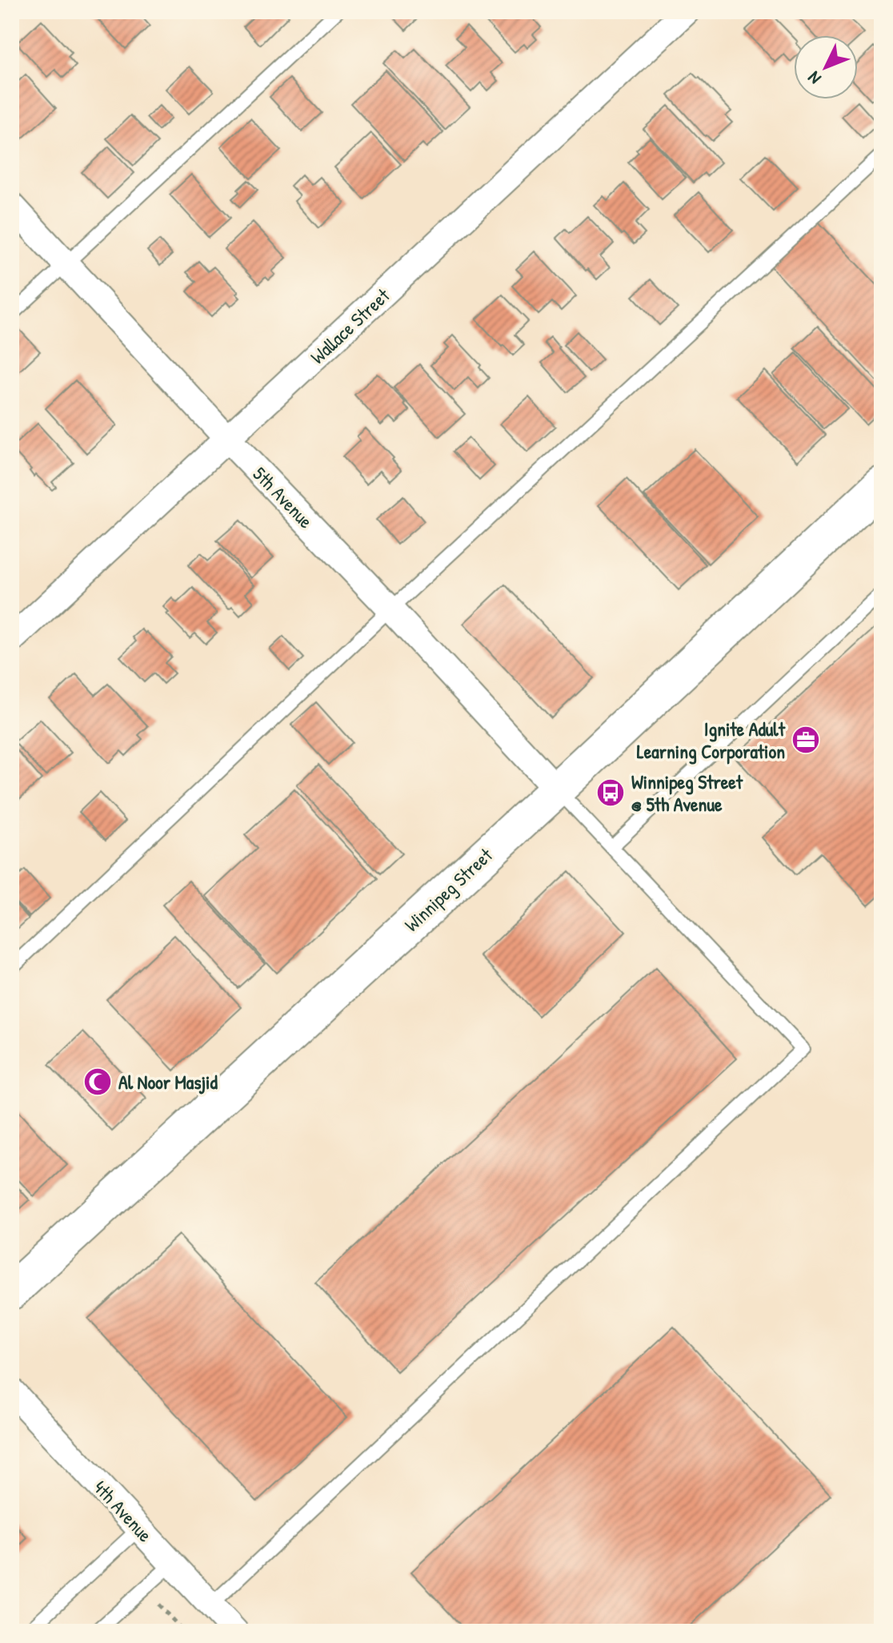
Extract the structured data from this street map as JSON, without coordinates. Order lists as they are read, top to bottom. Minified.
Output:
{"streets":{"main road":["Winnipeg Street"],"street":["Wallace Street","5th Avenue","4th Avenue"]},"crossings":[["Wallace Street","5th Avenue"],["5th Avenue","Winnipeg Street"]],"places":{"office":["Ignite Adult Learning Corporation"],"bus stop":["Winnipeg Street @ 5th Avenue"],"mosque":["Al Noor Masjid"]},"north":"bottom left"}
